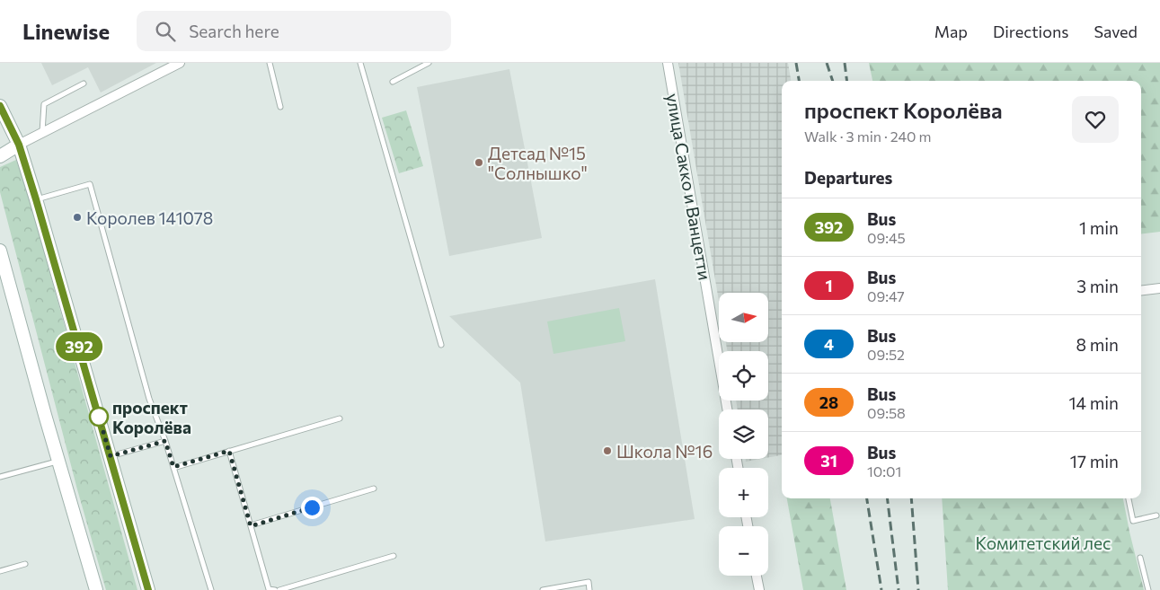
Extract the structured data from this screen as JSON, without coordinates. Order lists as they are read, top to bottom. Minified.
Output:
{"streets":{"street":["улица Сакко и Ванцетти"]},"parks":["Комитетский лес"],"places":["Детсад №15 \"Солнышко\"","Королев 141078","проспект Королёва","Школа №16"],"lines":["bus line 392"],"north":"right","page":{"header":"Linewise","search":"Search here","nav":["Map","Directions","Saved"],"on_map":"392","heading":[["проспект Королёва","Walk · 3 min · 240 m"],"Departures"],"list":[{"mark":"392","name":"Bus","note":"09:45","value":"1 min"},{"mark":"1","name":"Bus","note":"09:47","value":"3 min"},{"mark":"4","name":"Bus","note":"09:52","value":"8 min"},{"mark":"28","name":"Bus","note":"09:58","value":"14 min"},{"mark":"31","name":"Bus","note":"10:01","value":"17 min"}],"map_buttons":["+","−"]}}
